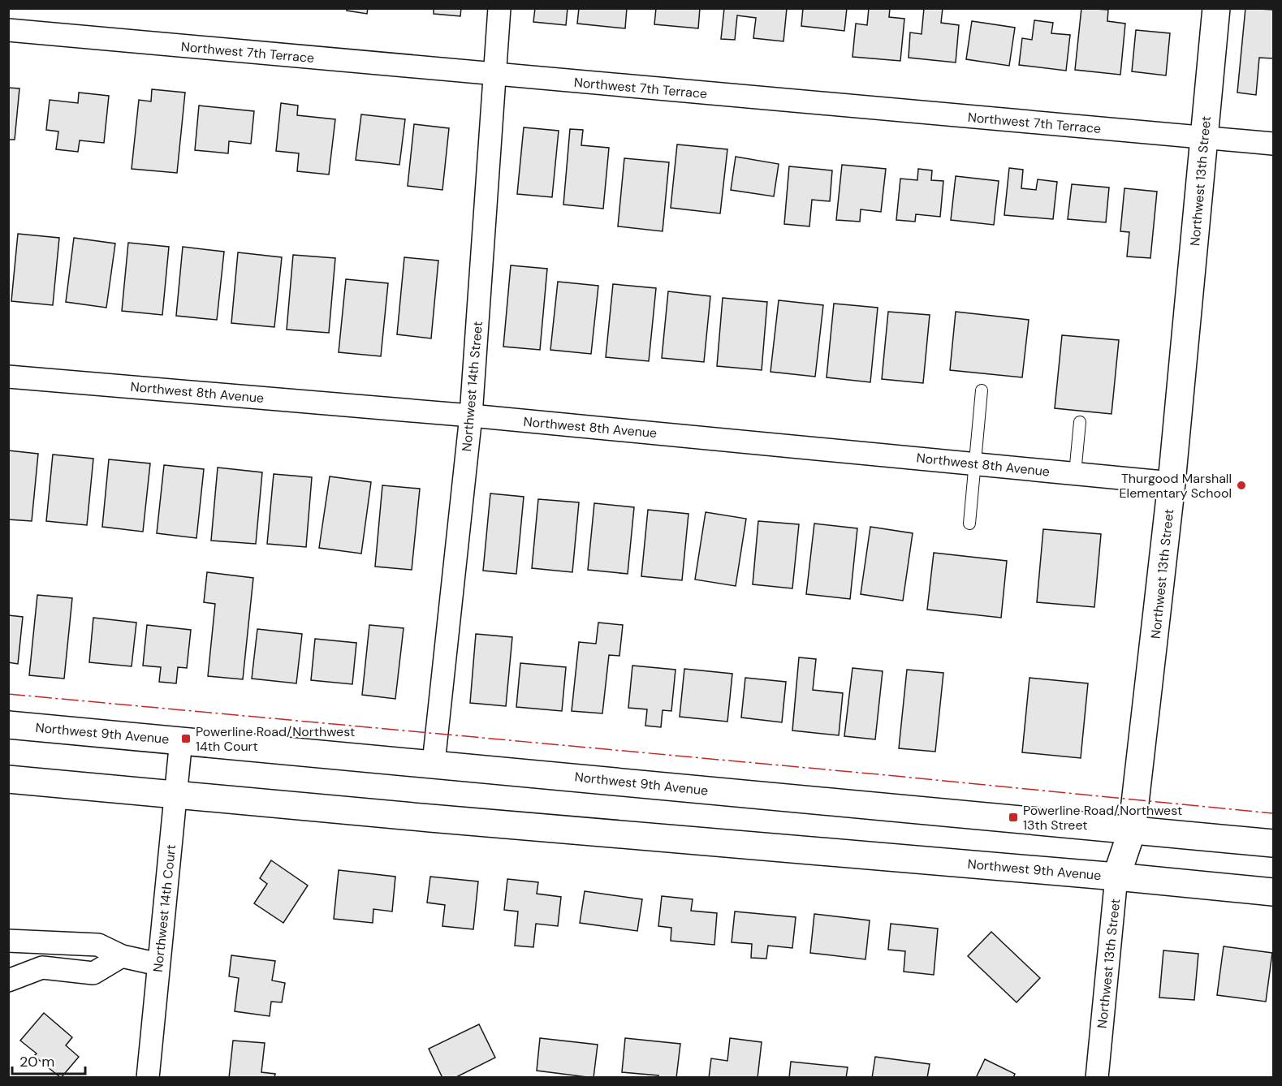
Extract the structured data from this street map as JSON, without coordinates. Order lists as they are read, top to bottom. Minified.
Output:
{"streets":{"main road":["Northwest 13th Street","Northwest 9th Avenue"],"street":["Northwest 7th Terrace","Northwest 14th Street","Northwest 8th Avenue","Northwest 14th Court"]},"crossings":[["Northwest 7th Terrace","Northwest 13th Street"],["Northwest 7th Terrace","Northwest 14th Street"],["Northwest 13th Street","Northwest 8th Avenue"],["Northwest 13th Street","Northwest 9th Avenue"],["Northwest 14th Street","Northwest 8th Avenue"],["Northwest 14th Street","Northwest 9th Avenue"],["Northwest 9th Avenue","Northwest 14th Court"]],"places":{"other":["Thurgood Marshall Elementary School"],"transit":["Powerline Road/Northwest 14th Court","Powerline Road/Northwest 13th Street"]},"scale_bar":"20 m"}
